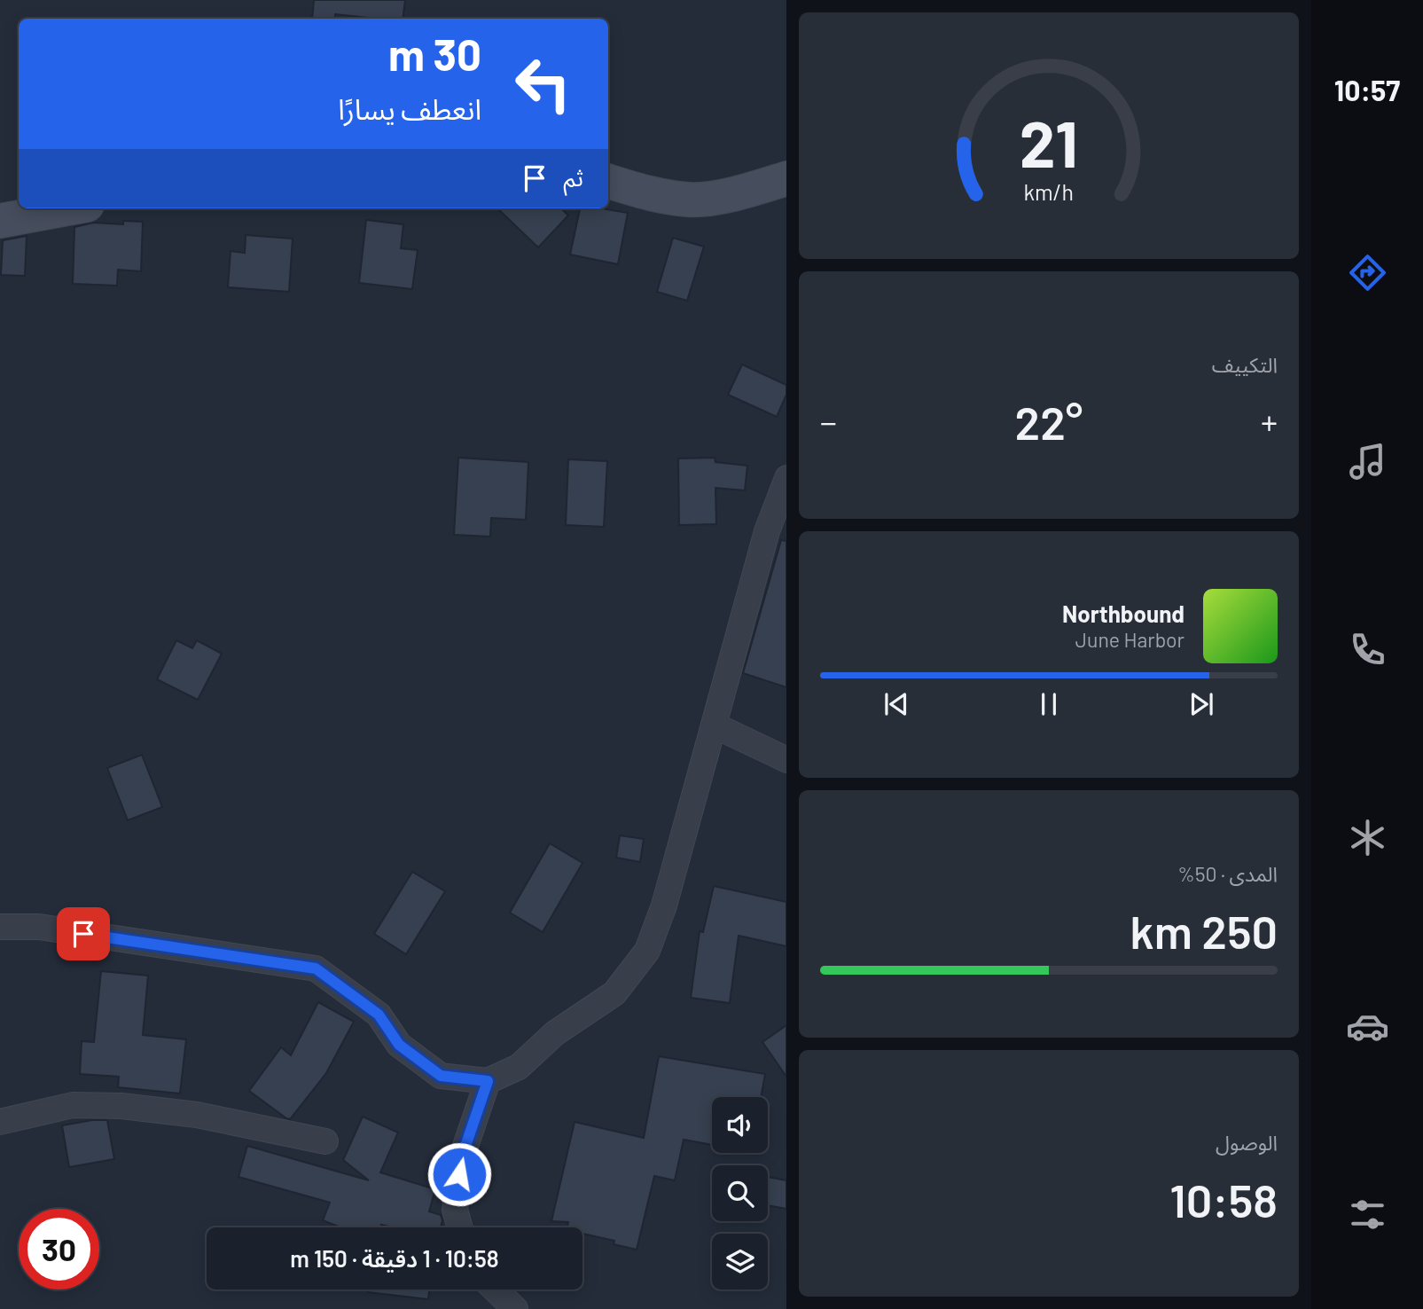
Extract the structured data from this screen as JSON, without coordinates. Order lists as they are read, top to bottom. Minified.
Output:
{"page":{"tabs":"10:57","turn":["30 m","انعطف يسارًا"],"then":"ثم","tile":["التكييف",["المدى · 50%","250 km"],["الوصول","10:58"]],"heat":["−","22°","+"],"song":["Northbound","June Harbor"],"limit":"30","trip":"10:58 · 1 دقيقة · 150 m","gauge":["21","km/h"]}}
